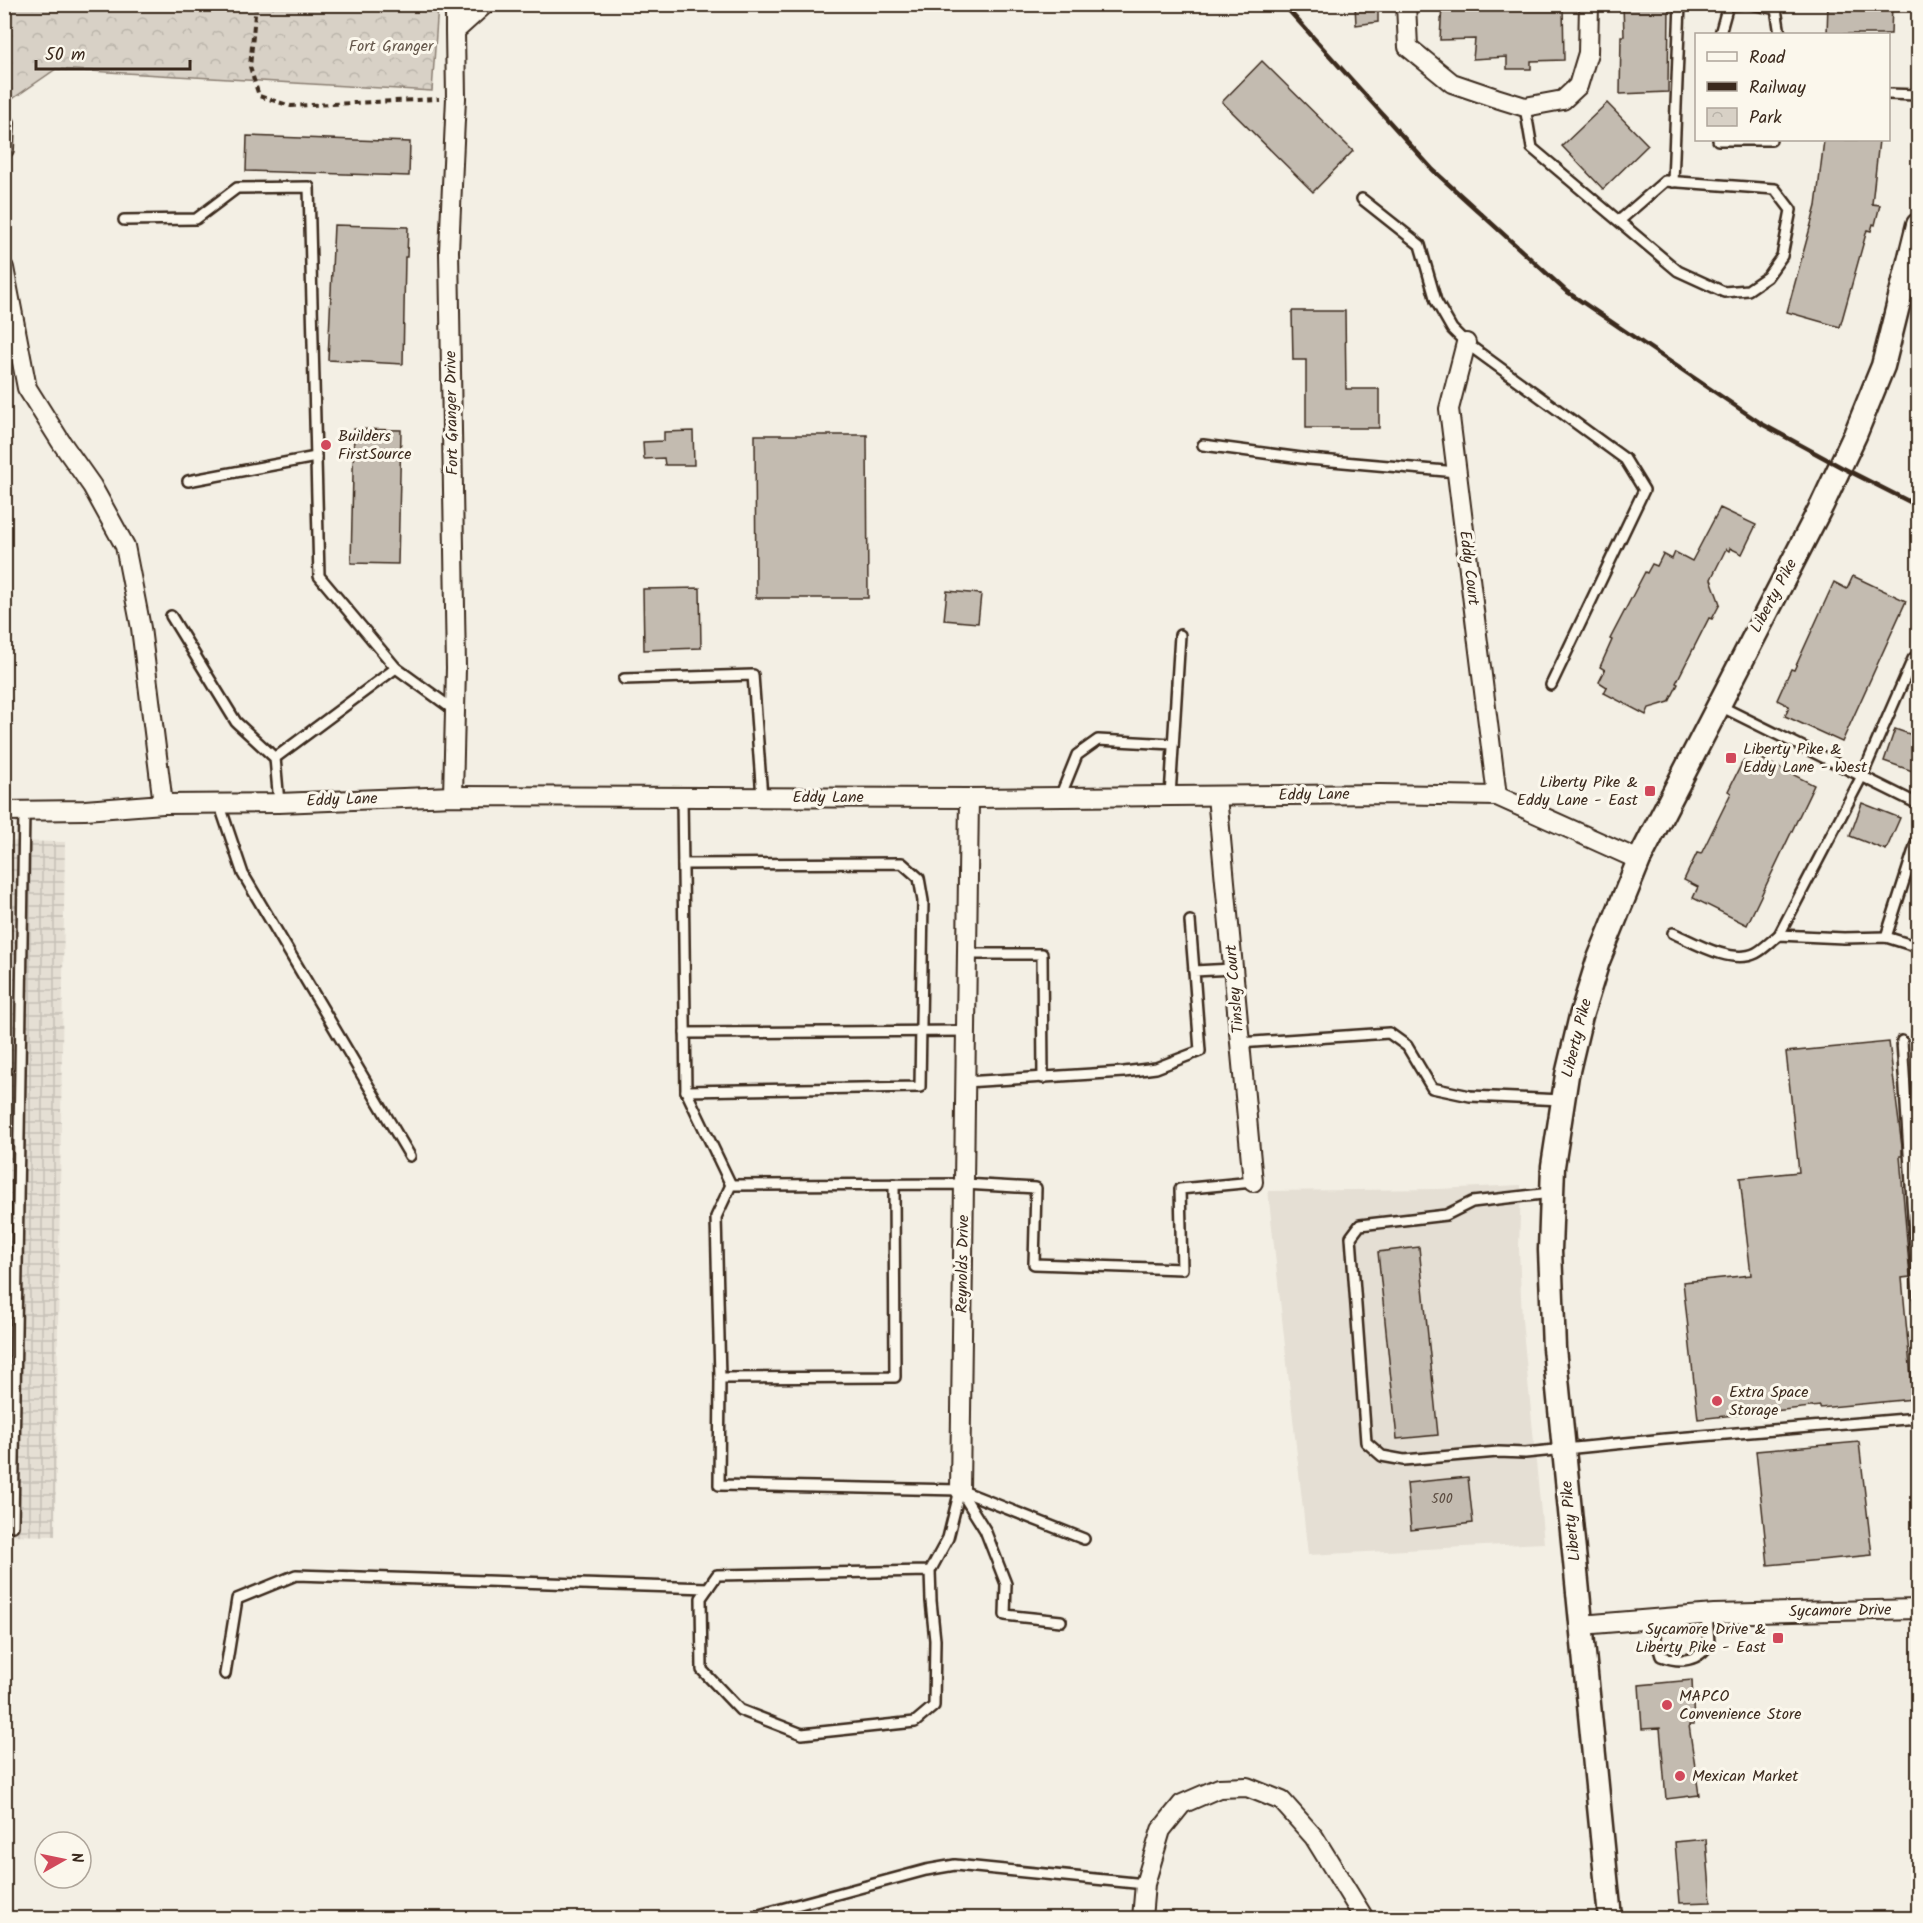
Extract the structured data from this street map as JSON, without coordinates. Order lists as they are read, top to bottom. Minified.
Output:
{"streets":{"street":["Fort Granger Drive","Eddy Court","Liberty Pike","Eddy Lane","Tinsley Court","Reynolds Drive","Sycamore Drive"]},"crossings":[["Fort Granger Drive","Eddy Lane"],["Eddy Court","Eddy Lane"],["Liberty Pike","Eddy Lane"],["Liberty Pike","Sycamore Drive"],["Eddy Lane","Tinsley Court"],["Eddy Lane","Reynolds Drive"]],"parks":["Fort Granger"],"places":{"other":["Builders FirstSource","Extra Space Storage","MAPCO Convenience Store","Mexican Market"],"transit":["Liberty Pike & Eddy Lane - West","Liberty Pike & Eddy Lane - East","Sycamore Drive & Liberty Pike - East"]},"house_numbers":["500"],"legend":["Road","Railway","Park"],"scale_bar":"50 m","north":"right"}
